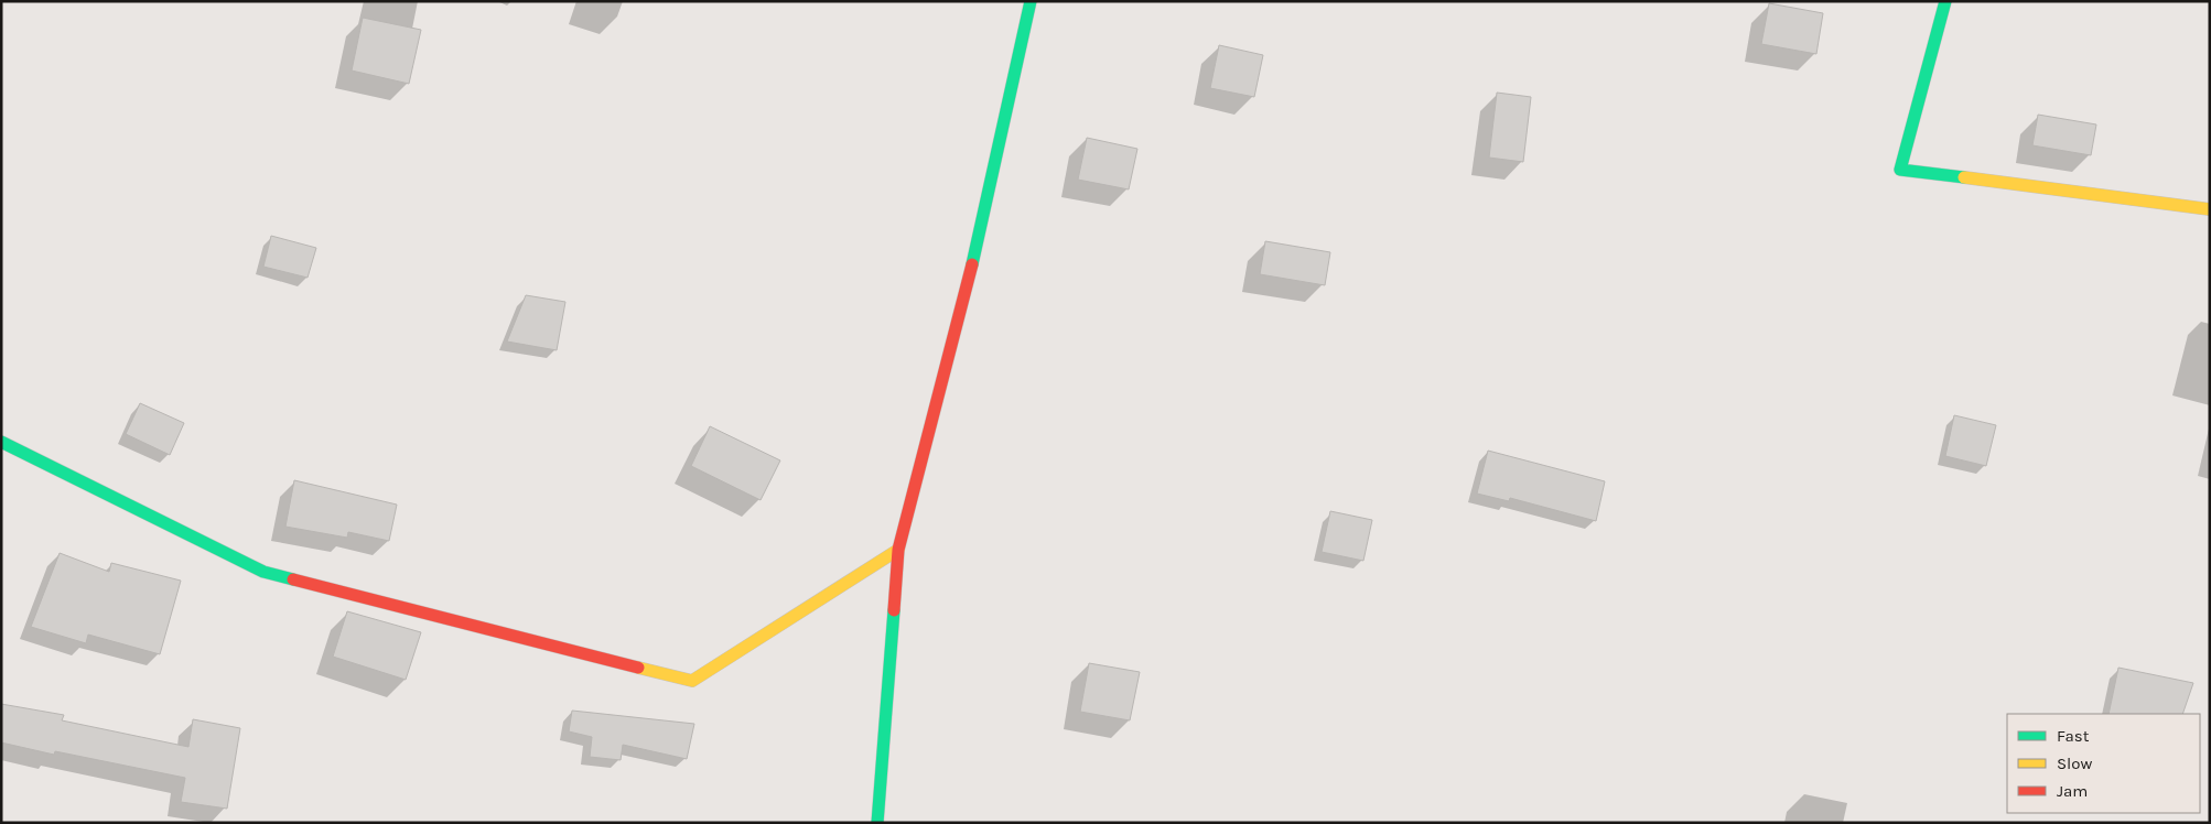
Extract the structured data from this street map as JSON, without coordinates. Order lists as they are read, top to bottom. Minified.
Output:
{"legend":["Fast","Slow","Jam"]}
